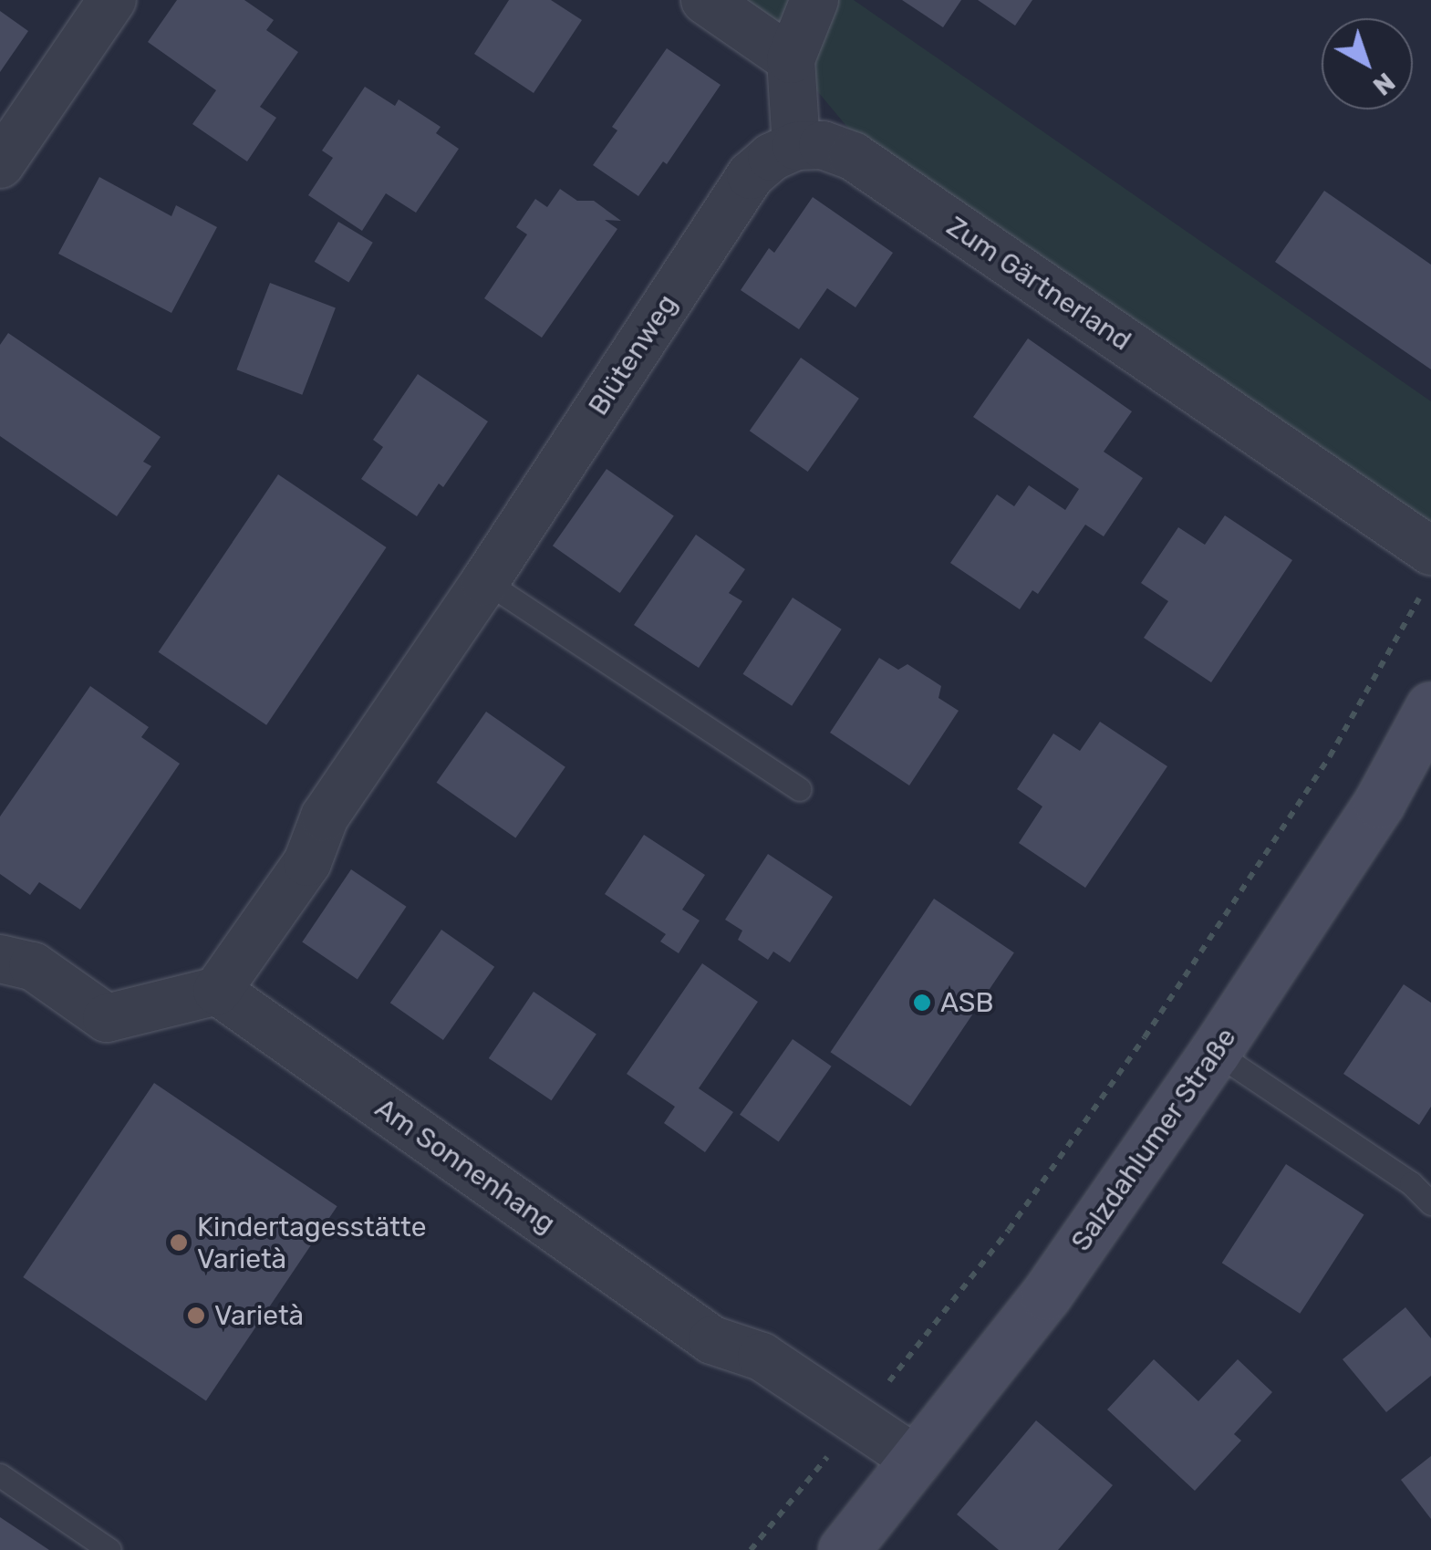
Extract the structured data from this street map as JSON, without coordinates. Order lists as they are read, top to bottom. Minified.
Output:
{"streets":{"main road":["Salzdahlumer Straße"],"street":["Zum Gärtnerland","Blütenweg","Am Sonnenhang"]},"crossings":[["Zum Gärtnerland","Blütenweg"],["Blütenweg","Am Sonnenhang"],["Salzdahlumer Straße","Am Sonnenhang"]],"places":["ASB","Kindertagesstätte Varietà","Varietà"],"north":"bottom right"}
